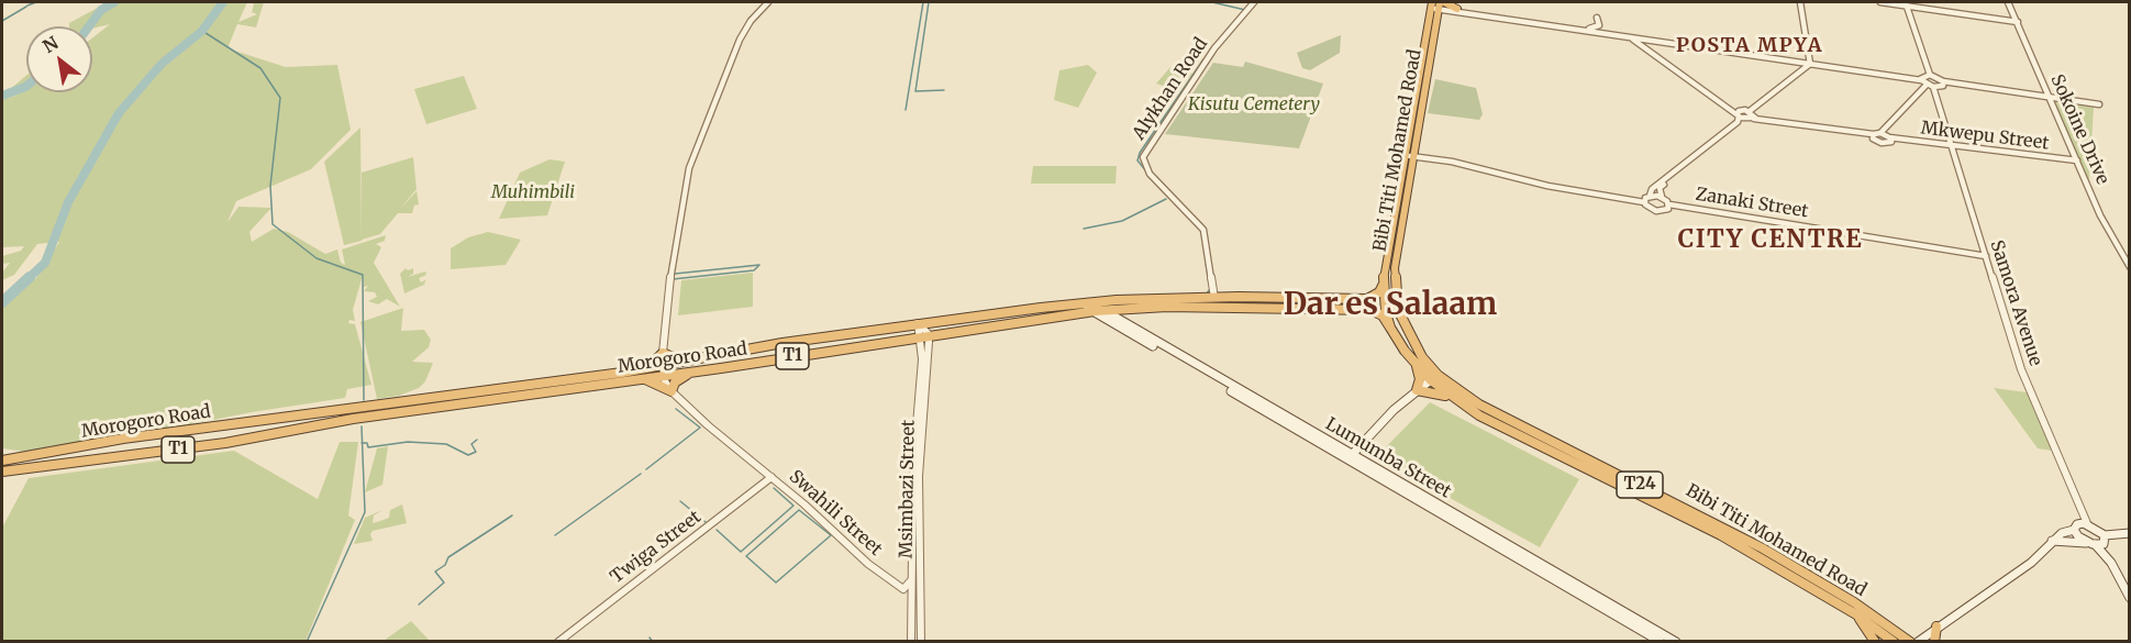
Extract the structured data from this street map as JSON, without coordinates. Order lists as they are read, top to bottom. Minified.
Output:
{"streets":{"highway":["Bibi Titi Mohamed Road","T1","Morogoro Road","T24"],"main road":["Lumumba Street"],"street":["Alykhan Road","Sokoine Drive","Mkwepu Street","Zanaki Street","Samora Avenue","Msimbazi Street","Swahili Street","Twiga Street"]},"crossings":[["Alykhan Road","Morogoro Road"],["Sokoine Drive","Mkwepu Street"],["Mkwepu Street","Samora Avenue"],["Bibi Titi Mohamed Road","Morogoro Road"],["Zanaki Street","Samora Avenue"],["Morogoro Road","Lumumba Street"],["Morogoro Road","Msimbazi Street"],["Msimbazi Street","Swahili Street"],["Swahili Street","Twiga Street"]],"districts":["POSTA MPYA","CITY CENTRE","Dar es Salaam"],"parks":["Kisutu Cemetery","Muhimbili"],"north":"top left"}
